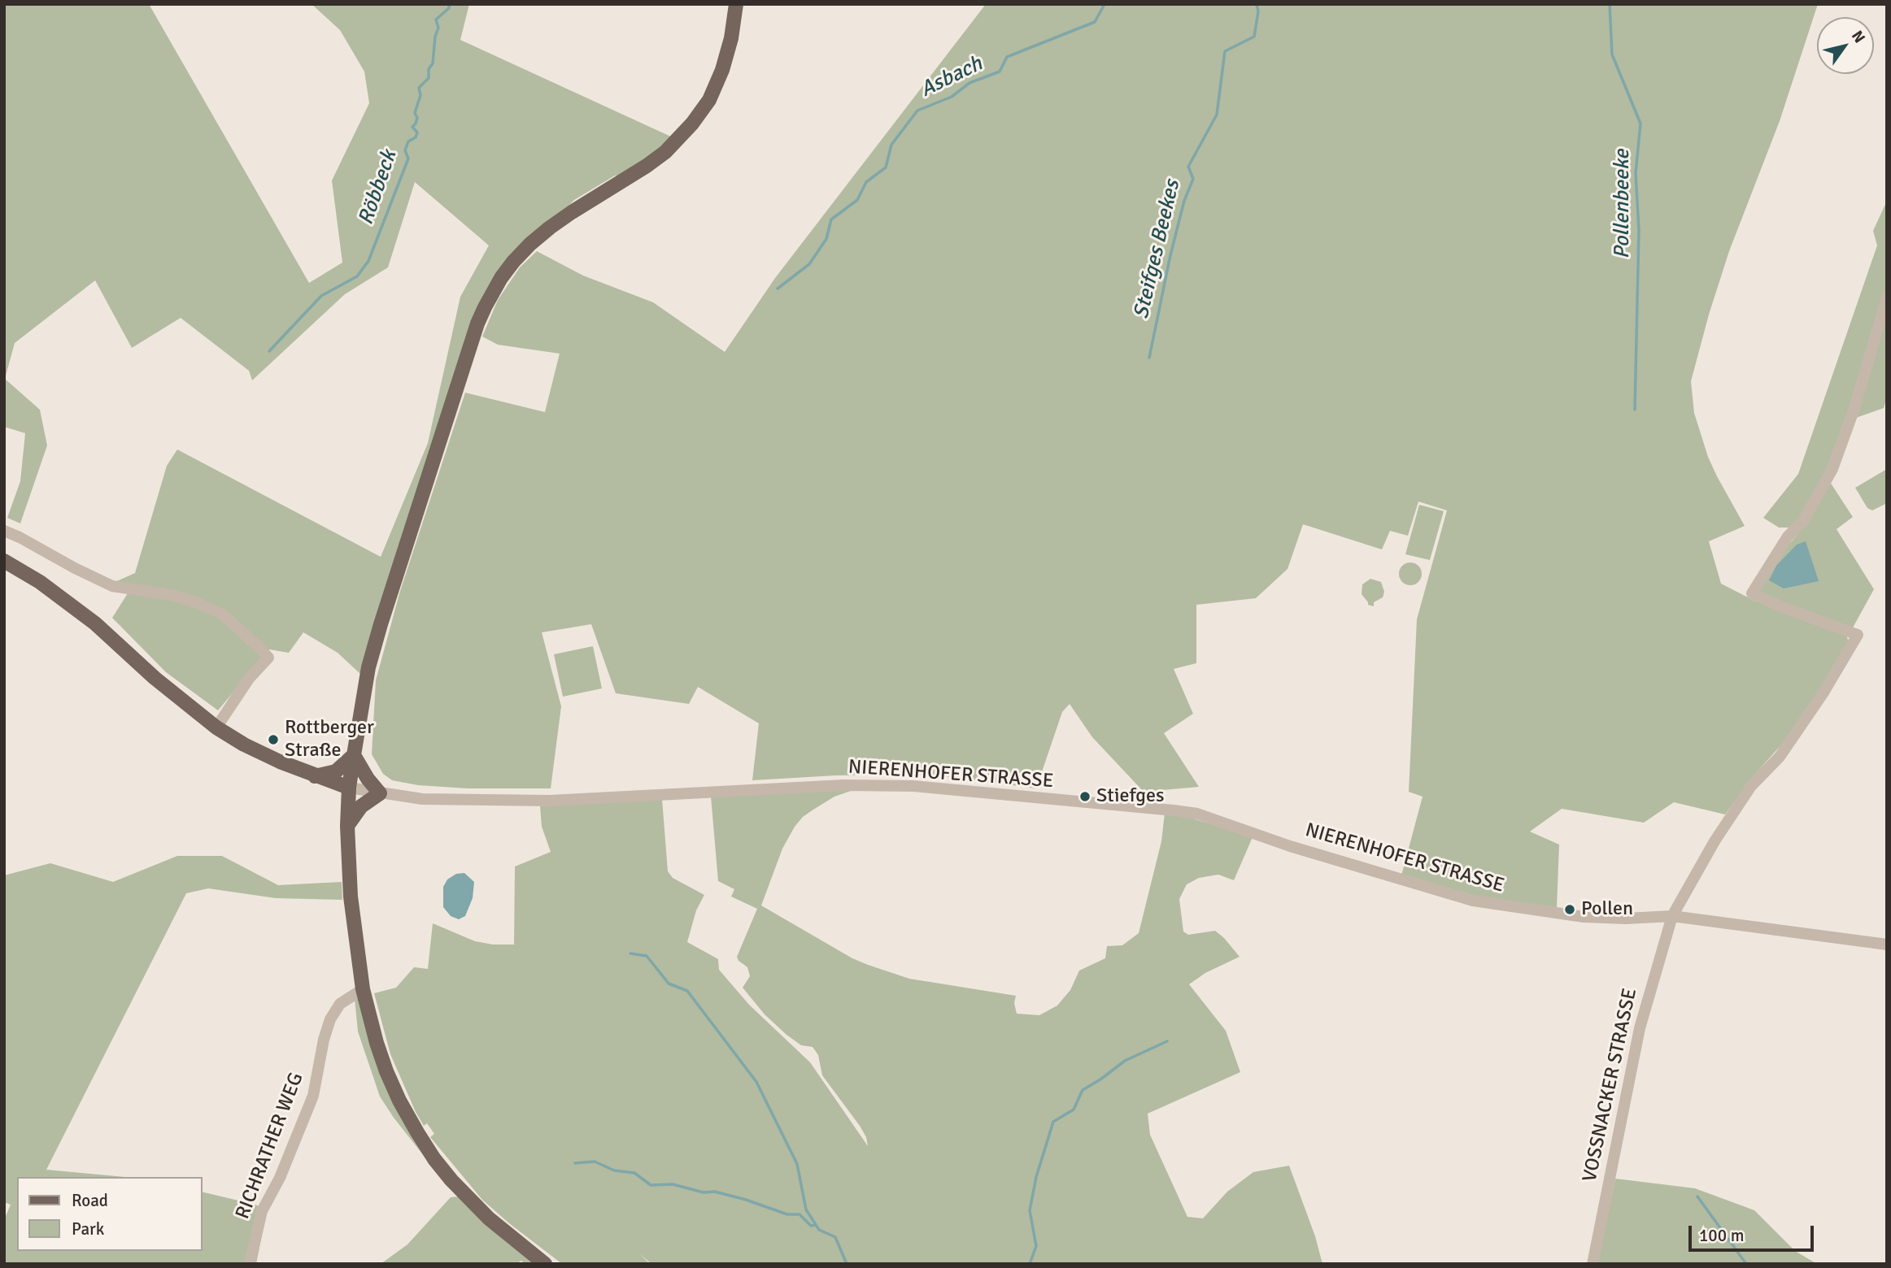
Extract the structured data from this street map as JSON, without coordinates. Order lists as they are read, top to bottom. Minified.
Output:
{"streets":{"street":["NIERENHOFER STRASSE","VOSSNACKER STRASSE","RICHRATHER WEG"]},"crossings":[["NIERENHOFER STRASSE","VOSSNACKER STRASSE"]],"water":["Asbach","Röbbeck","Pollenbeeke","Steifges Beekes"],"places":["Rottberger Straße","Stiefges","Pollen"],"legend":["Road","Park"],"scale_bar":"100 m","north":"top right"}
